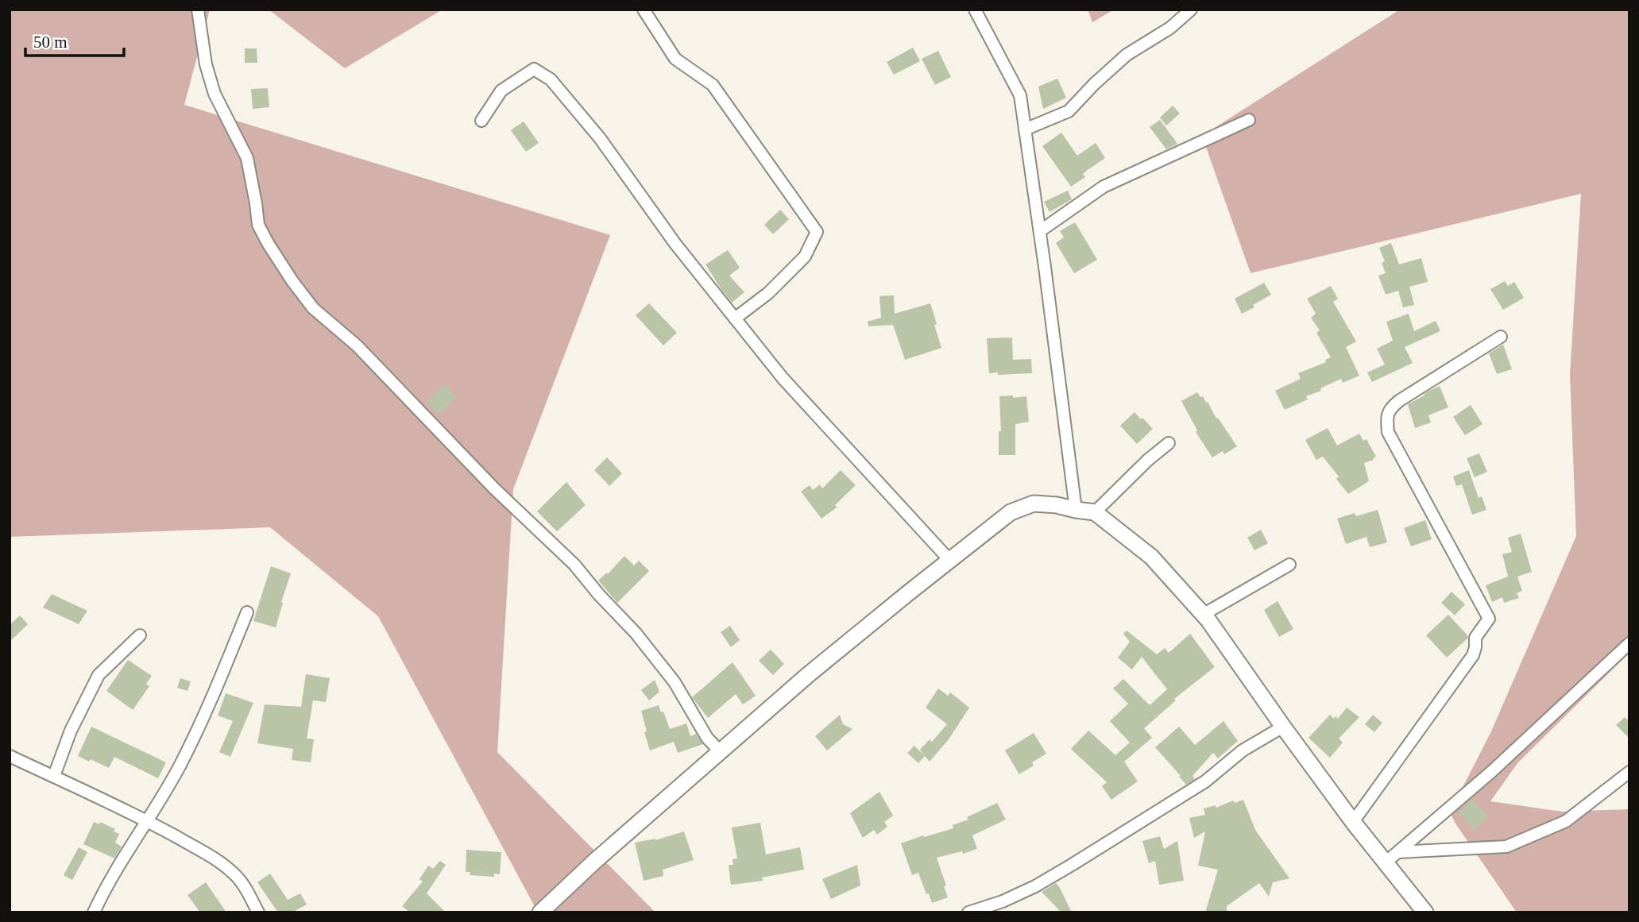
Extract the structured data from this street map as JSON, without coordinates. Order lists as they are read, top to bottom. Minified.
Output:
{"scale_bar":"50 m"}
